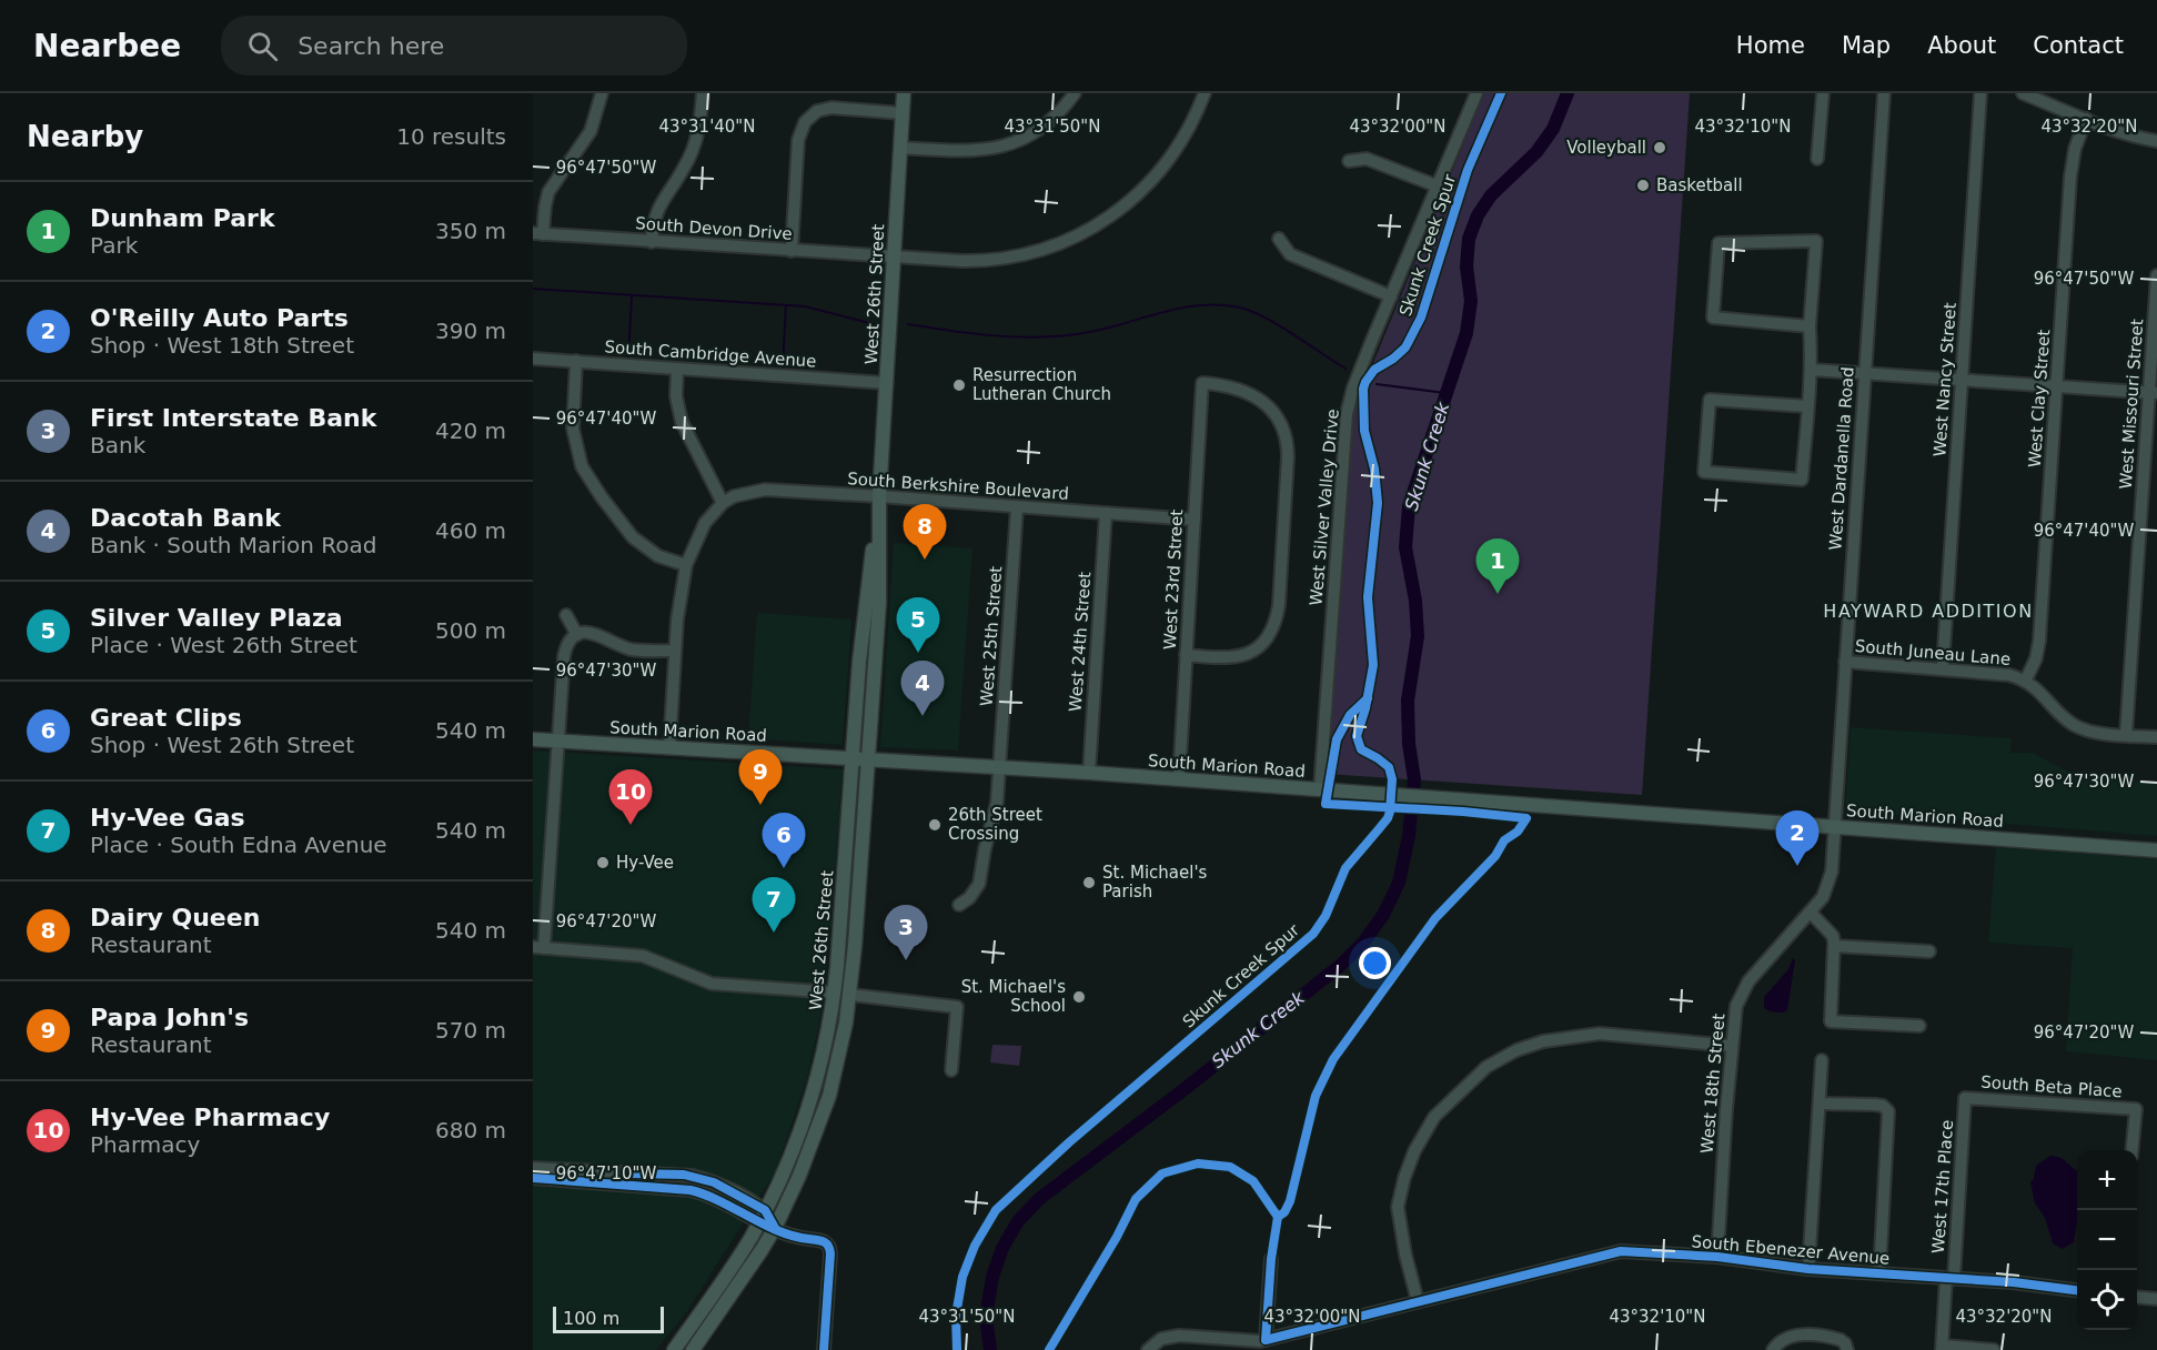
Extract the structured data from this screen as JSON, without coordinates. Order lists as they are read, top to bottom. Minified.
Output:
{"streets":{"main road":["West 26th Street","South Marion Road"],"street":["South Devon Drive","South Cambridge Avenue","West Nancy Street","West Clay Street","West Missouri Street","West Dardanella Road","South Berkshire Boulevard","West Silver Valley Drive","West 23rd Street","West 25th Street","West 24th Street","South Juneau Lane","West 18th Street","South Beta Place","West 17th Place","South Ebenezer Avenue"],"cycle path":["Skunk Creek Spur"]},"crossings":[["South Devon Drive","West 26th Street"],["West 26th Street","South Cambridge Avenue"],["West 26th Street","South Berkshire Boulevard"],["West 26th Street","South Marion Road"],["West Nancy Street","South Juneau Lane"],["West Clay Street","South Juneau Lane"],["West Missouri Street","South Juneau Lane"],["West Dardanella Road","South Juneau Lane"],["West Dardanella Road","South Marion Road"],["West Dardanella Road","West 18th Street"],["South Berkshire Boulevard","West 23rd Street"],["South Berkshire Boulevard","West 25th Street"],["South Berkshire Boulevard","West 24th Street"],["West Silver Valley Drive","South Marion Road"],["West 23rd Street","South Marion Road"],["West 25th Street","South Marion Road"],["West 24th Street","South Marion Road"],["South Marion Road","West 18th Street"],["West 18th Street","South Ebenezer Avenue"],["South Beta Place","West 17th Place"],["West 17th Place","South Ebenezer Avenue"]],"districts":["HAYWARD ADDITION"],"water":["Skunk Creek"],"places":["Volleyball","Basketball","Resurrection Lutheran Church","26th Street Crossing","Hy-Vee","St. Michael's Parish","St. Michael's School"],"scale_bar":"100 m","page":{"header":"Nearbee","search":"Search here","nav":["Home","Map","About","Contact"],"heading":["Nearby","10 results"],"list":[{"mark":"1","name":"Dunham Park","note":"Park","value":"350 m"},{"mark":"2","name":"O'Reilly Auto Parts","note":"Shop · West 18th Street","value":"390 m"},{"mark":"3","name":"First Interstate Bank","note":"Bank","value":"420 m"},{"mark":"4","name":"Dacotah Bank","note":"Bank · South Marion Road","value":"460 m"},{"mark":"5","name":"Silver Valley Plaza","note":"Place · West 26th Street","value":"500 m"},{"mark":"6","name":"Great Clips","note":"Shop · West 26th Street","value":"540 m"},{"mark":"7","name":"Hy-Vee Gas","note":"Place · South Edna Avenue","value":"540 m"},{"mark":"8","name":"Dairy Queen","note":"Restaurant","value":"540 m"},{"mark":"9","name":"Papa John's","note":"Restaurant","value":"570 m"},{"mark":"10","name":"Hy-Vee Pharmacy","note":"Pharmacy","value":"680 m"}],"pins":["8","1","5","4","9","10","2","6","7","3"],"map_buttons":["+","−"],"scale":"100 m"},"coordinates":["43°31'40\"N","43°31'50\"N","43°32'00\"N","43°32'10\"N","43°32'20\"N","96°47'50\"W","96°47'40\"W","96°47'30\"W","96°47'20\"W","96°47'10\"W"]}
